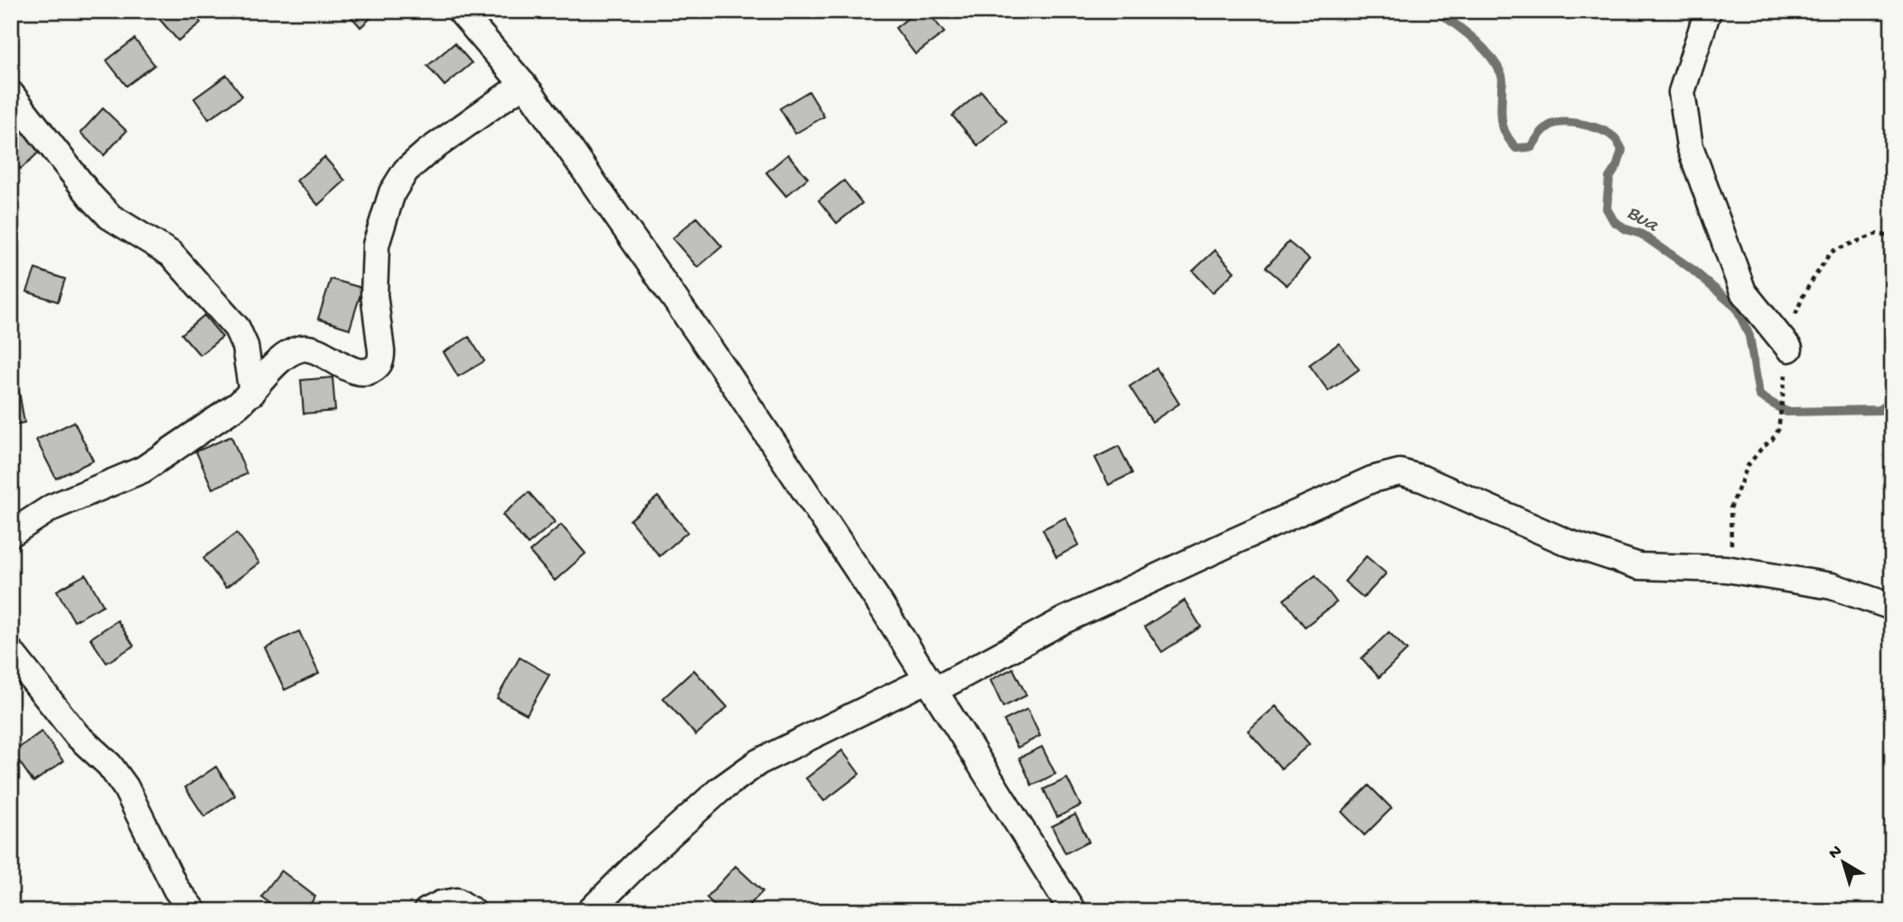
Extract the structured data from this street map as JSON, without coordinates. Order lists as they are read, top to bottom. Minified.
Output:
{"water":["Bua"],"north":"top left"}
